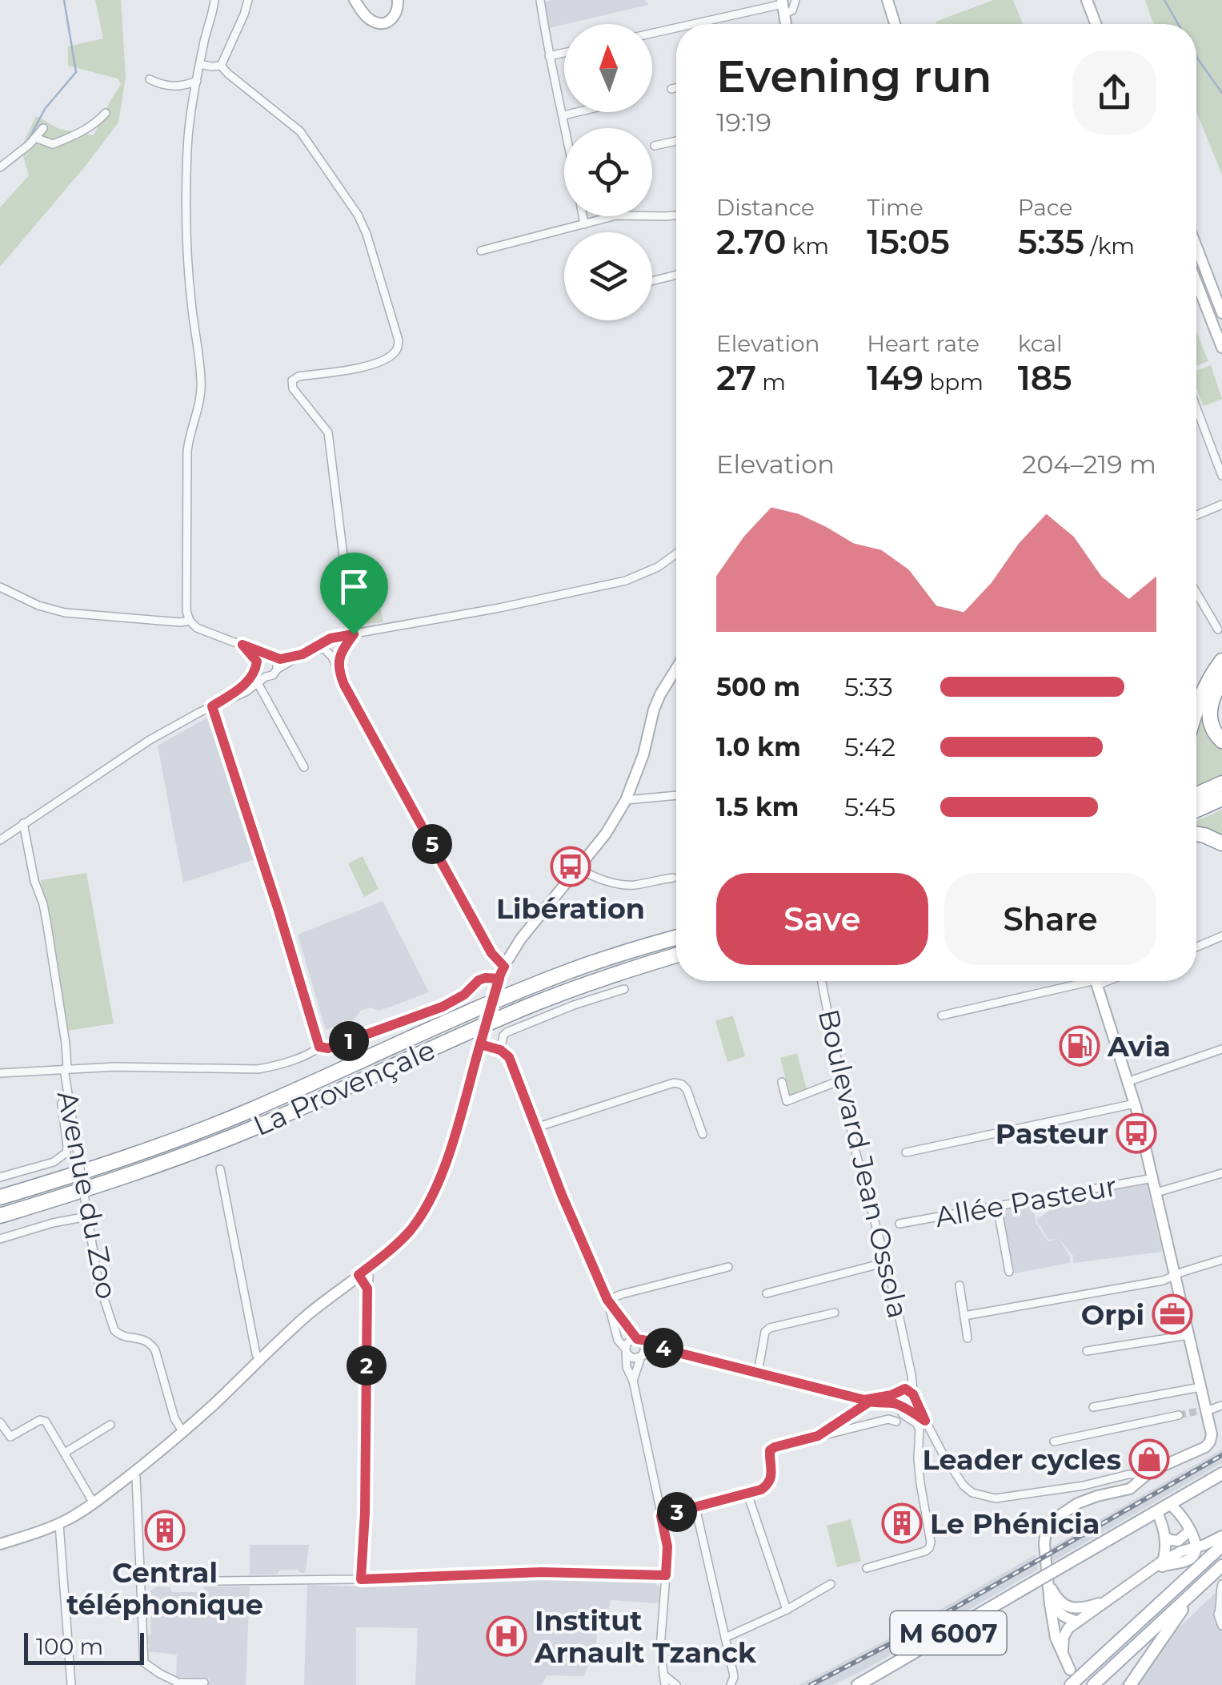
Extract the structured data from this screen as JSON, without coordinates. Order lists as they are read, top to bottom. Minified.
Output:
{"streets":{"highway":["La Provençale"],"main road":["Boulevard Jean Ossola","M 6007"],"street":["Avenue du Zoo","Allée Pasteur"]},"places":{"bus stop":["Libération","Pasteur"],"fuel station":["Avia"],"office":["Orpi"],"shop":["Leader cycles"],"building":["Le Phénicia","Central téléphonique"],"hospital":["Institut Arnault Tzanck"]},"scale_bar":"100 m","north":"top","page":{"heading":["Evening run","19:19"],"stats":[["Distance","2.70 km"],["Time","15:05"],["Pace","5:35 /km"],["Elevation","27 m"],["Heart rate","149 bpm"],["kcal","185"]],"chart":["Elevation","204–219 m"],"list":[{"name":"500 m","note":"5:33"},{"name":"1.0 km","note":"5:42"},{"name":"1.5 km","note":"5:45"}],"pins":["5","1","4","2","3"],"buttons":["Save","Share"],"scale":"100 m"}}
